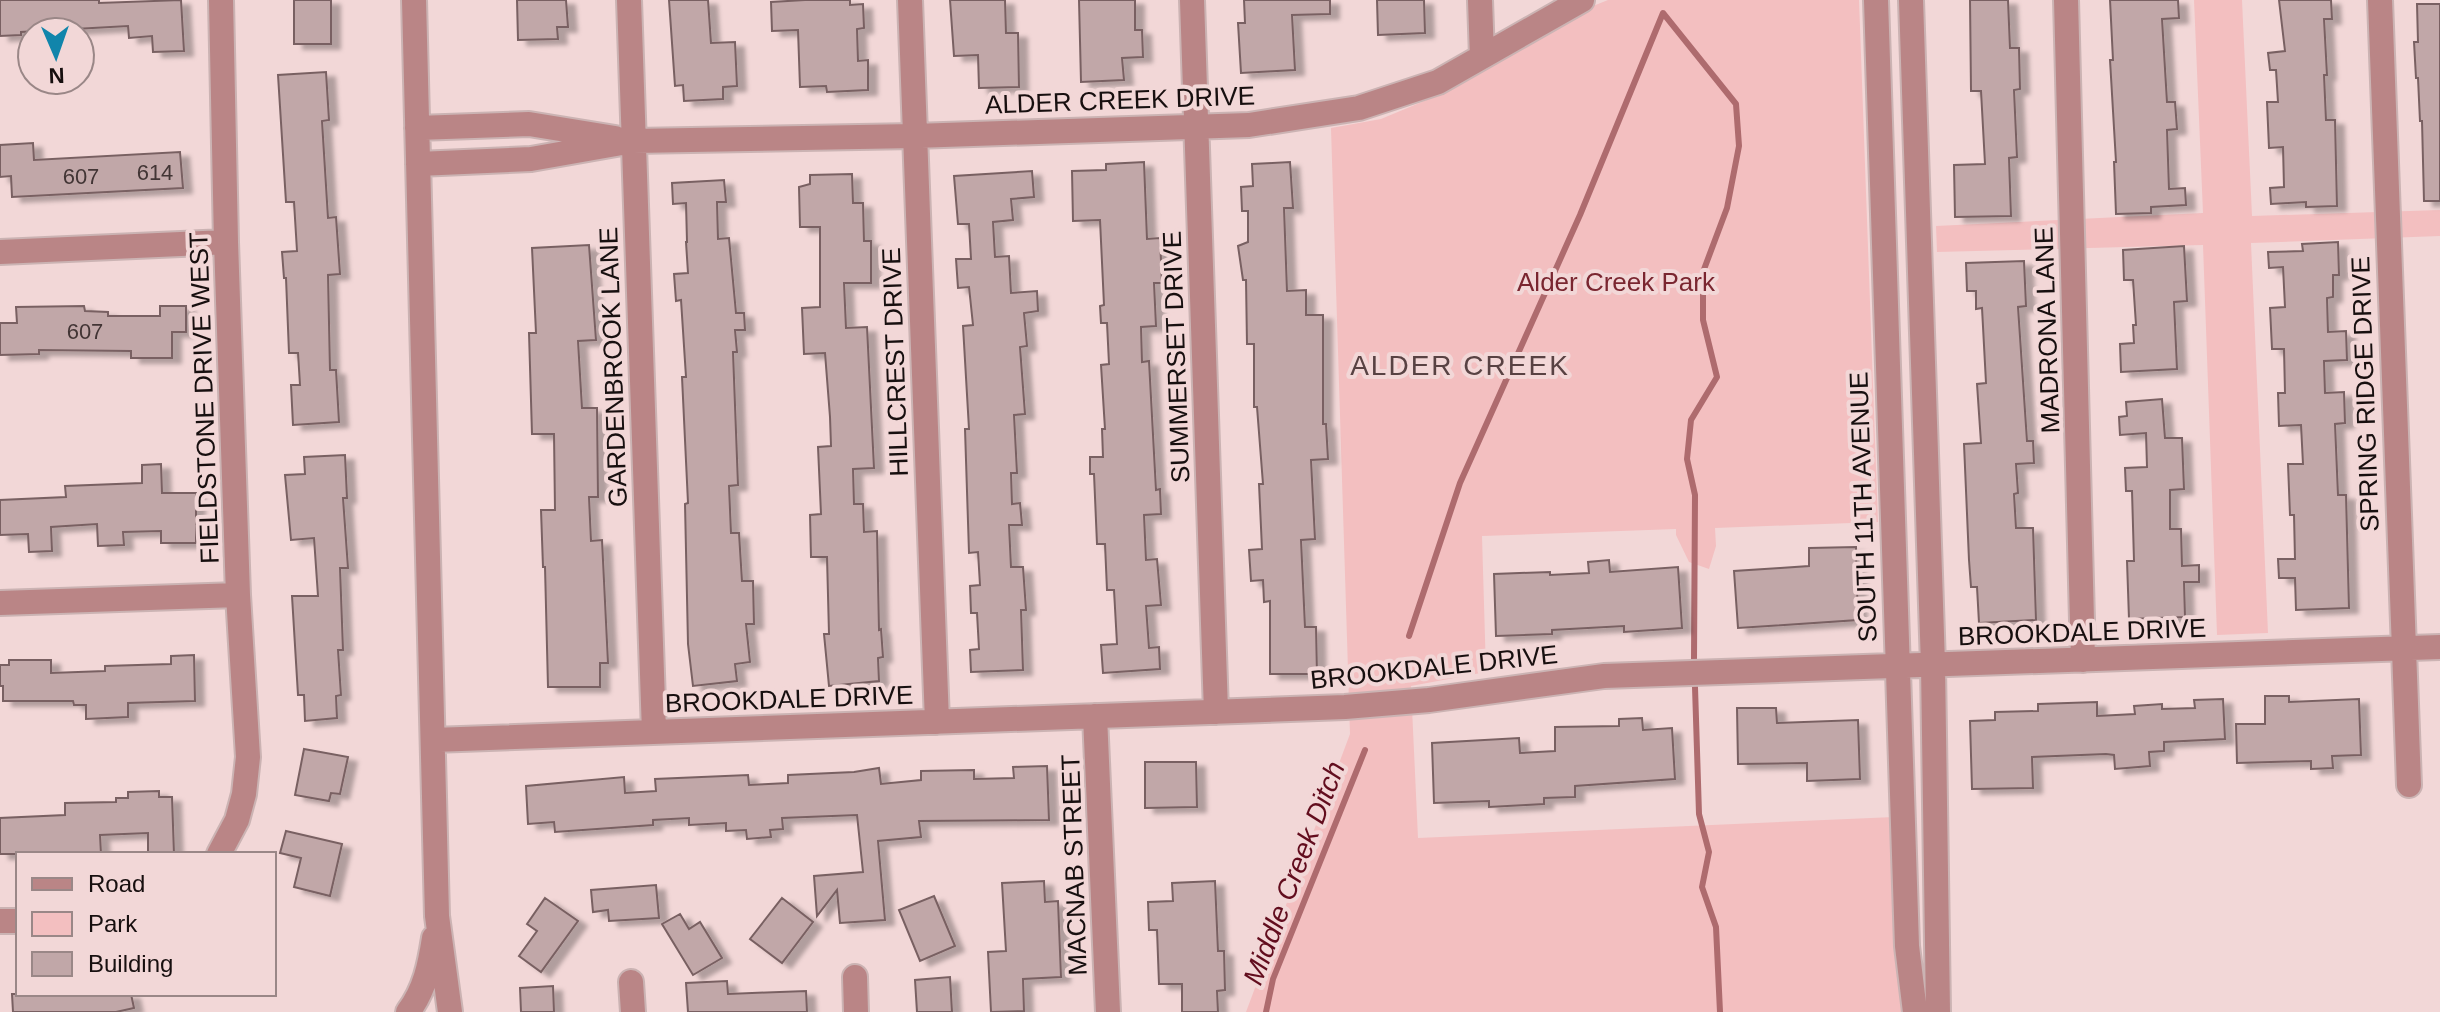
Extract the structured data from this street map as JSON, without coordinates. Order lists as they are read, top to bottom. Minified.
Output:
{"streets":{"street":["ALDER CREEK DRIVE","MADRONA LANE","SUMMERSET DRIVE","HILLCREST DRIVE","GARDENBROOK LANE","SPRING RIDGE DRIVE","FIELDSTONE DRIVE WEST","SOUTH 11TH AVENUE","BROOKDALE DRIVE","MACNAB STREET"]},"crossings":[["ALDER CREEK DRIVE","SUMMERSET DRIVE"],["ALDER CREEK DRIVE","HILLCREST DRIVE"],["ALDER CREEK DRIVE","GARDENBROOK LANE"],["MADRONA LANE","BROOKDALE DRIVE"],["SUMMERSET DRIVE","BROOKDALE DRIVE"],["HILLCREST DRIVE","BROOKDALE DRIVE"],["GARDENBROOK LANE","BROOKDALE DRIVE"],["SPRING RIDGE DRIVE","BROOKDALE DRIVE"],["SOUTH 11TH AVENUE","BROOKDALE DRIVE"],["BROOKDALE DRIVE","MACNAB STREET"]],"districts":["ALDER CREEK"],"water":["Middle Creek Ditch"],"parks":["Alder Creek Park"],"house_numbers":["614","607","607"],"legend":["Road","Park","Building"],"north":"bottom"}
